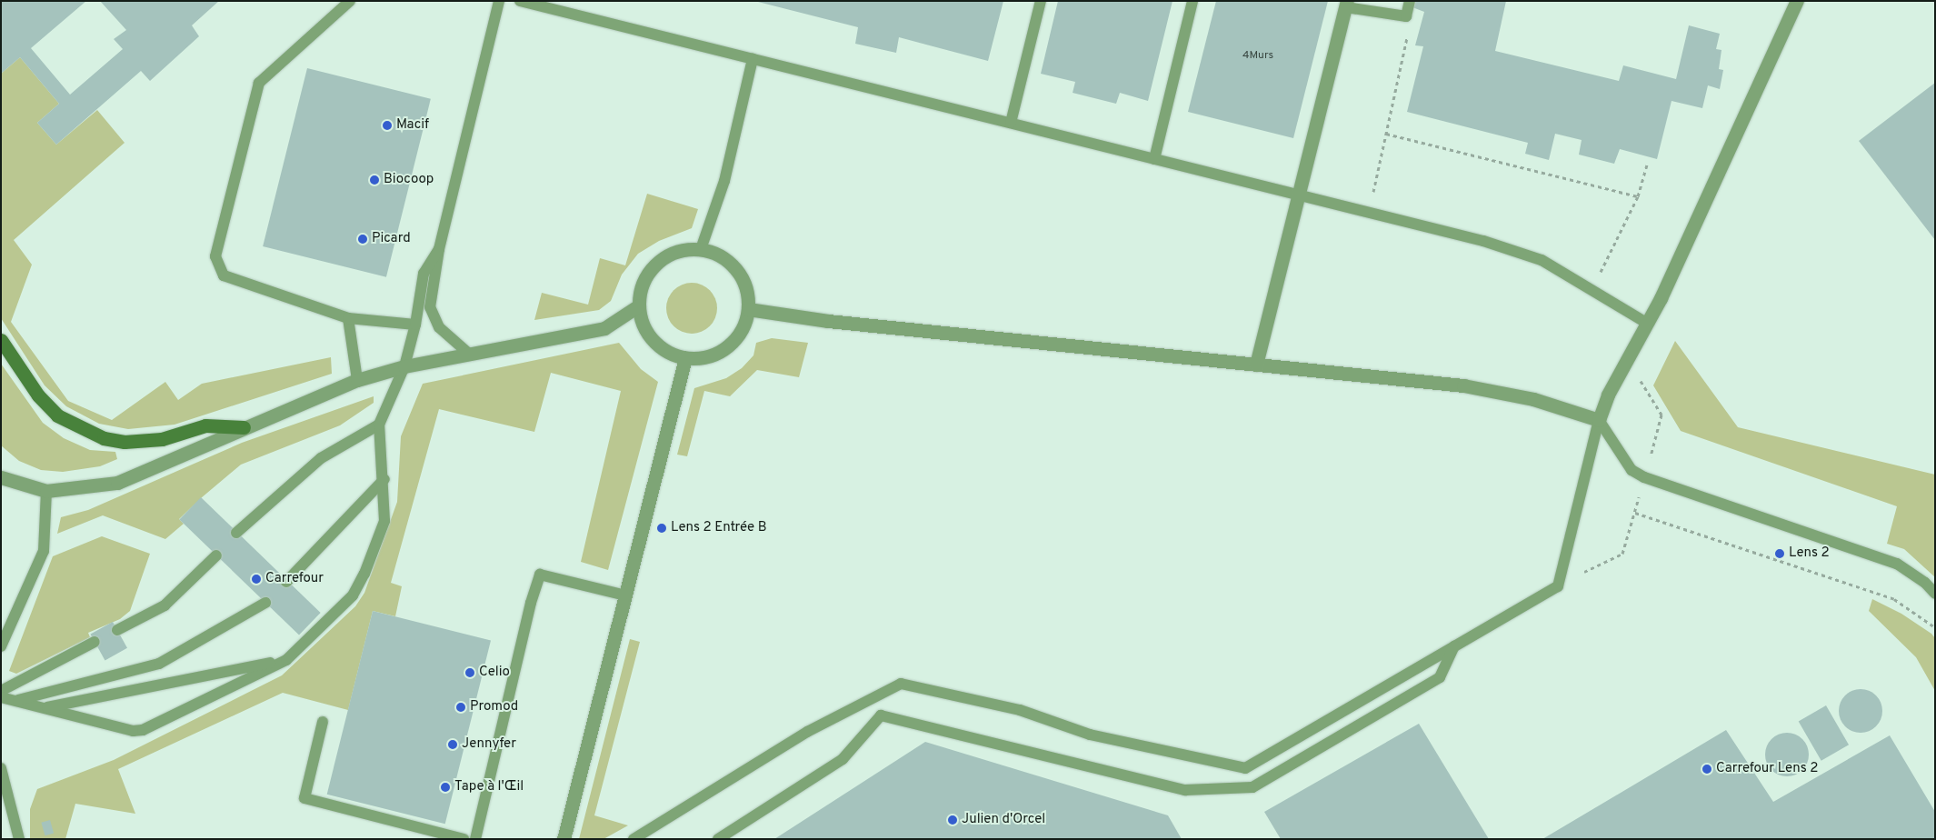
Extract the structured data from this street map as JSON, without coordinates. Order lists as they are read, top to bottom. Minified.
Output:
{"places":["Macif","Biocoop","Picard","Lens 2 Entrée B","Lens 2","Carrefour","Celio","Promod","Jennyfer","Carrefour Lens 2","Tape à l'Œil","Julien d'Orcel"],"house_numbers":["4Murs"]}
